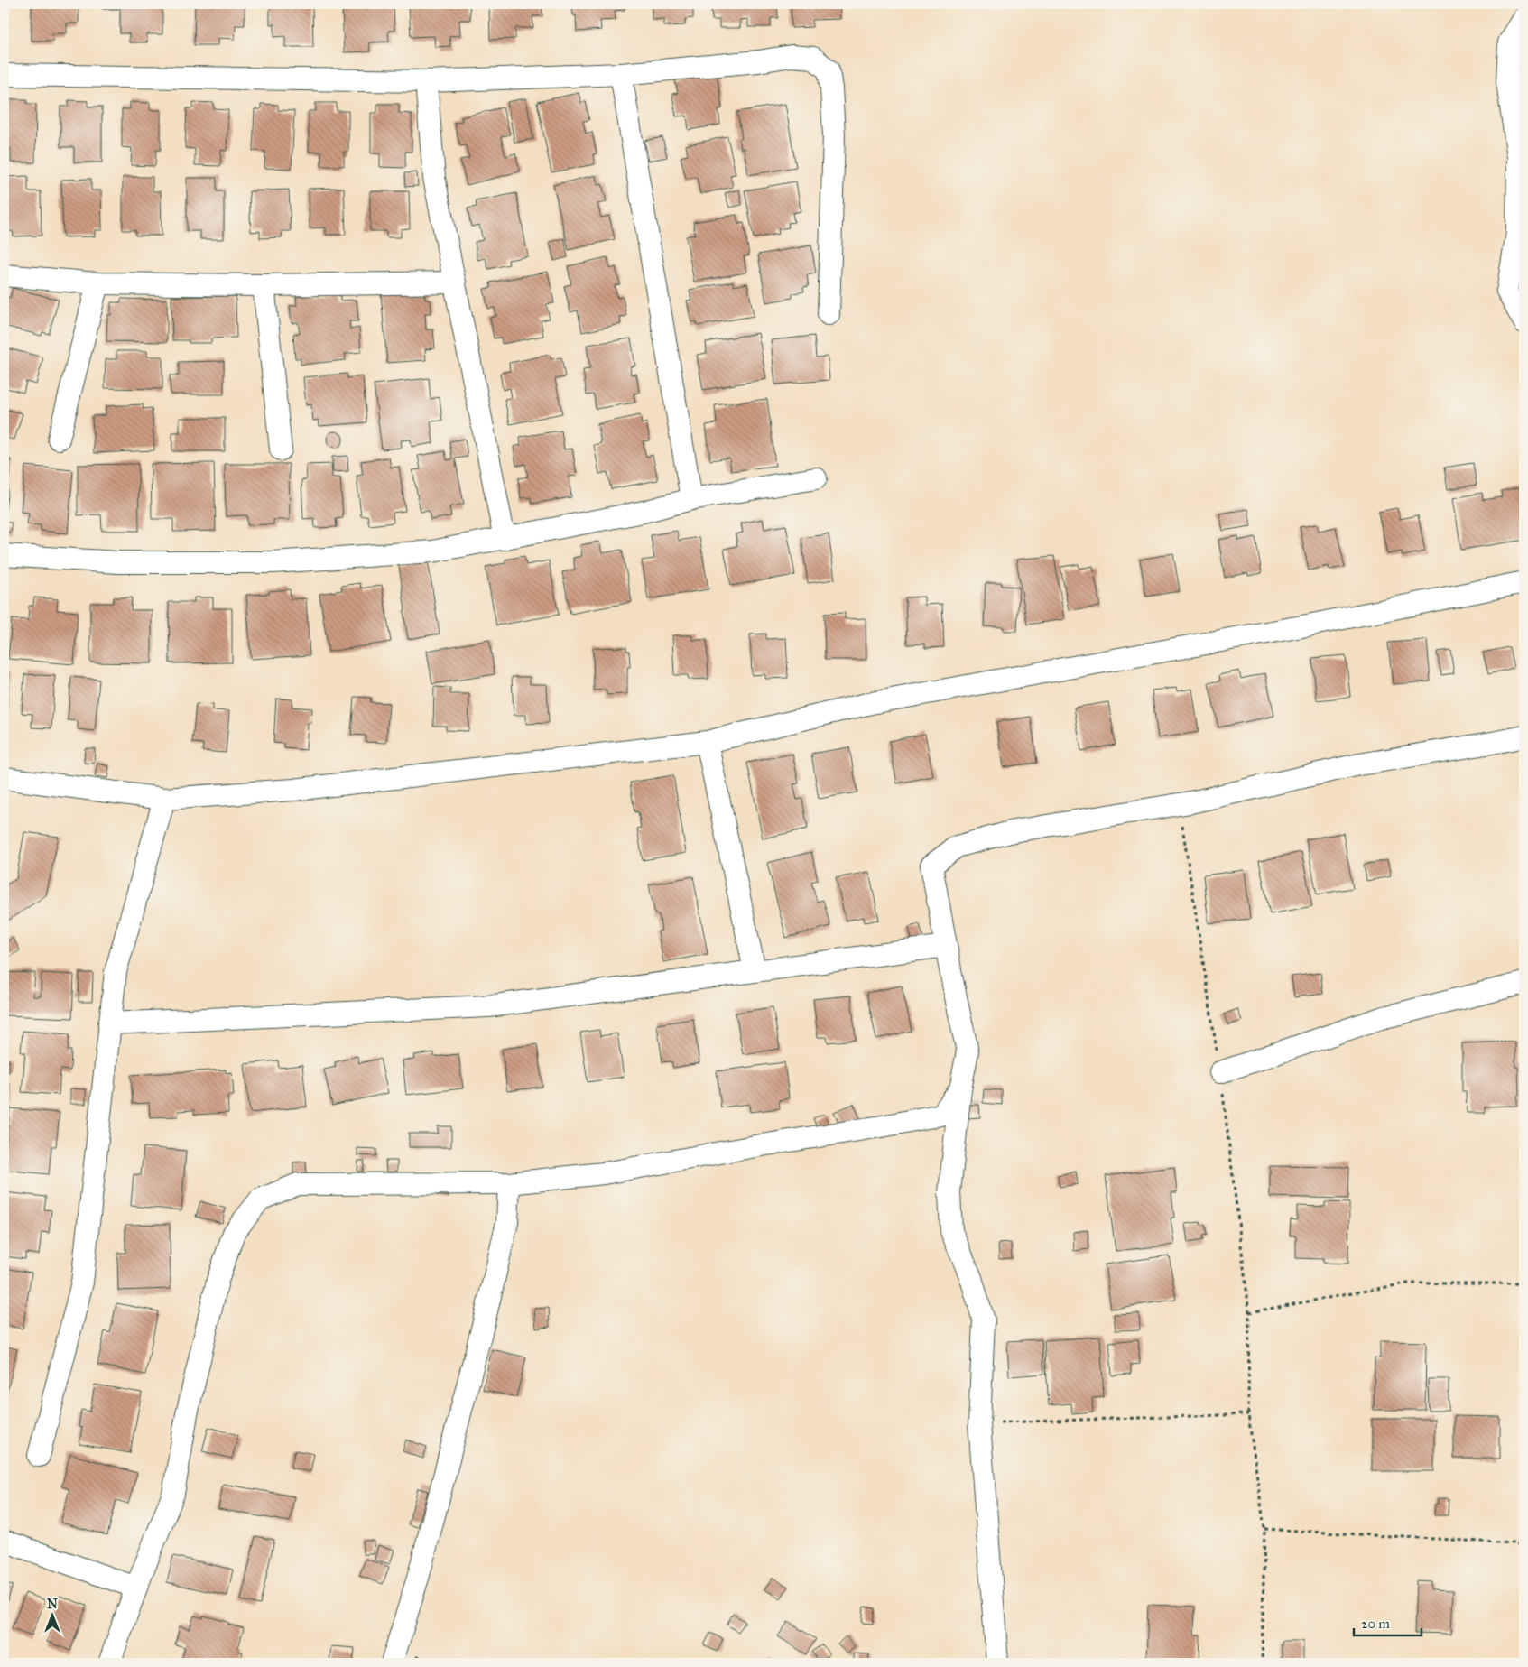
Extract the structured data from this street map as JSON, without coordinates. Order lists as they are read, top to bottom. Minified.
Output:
{"scale_bar":"20 m","north":"top"}
